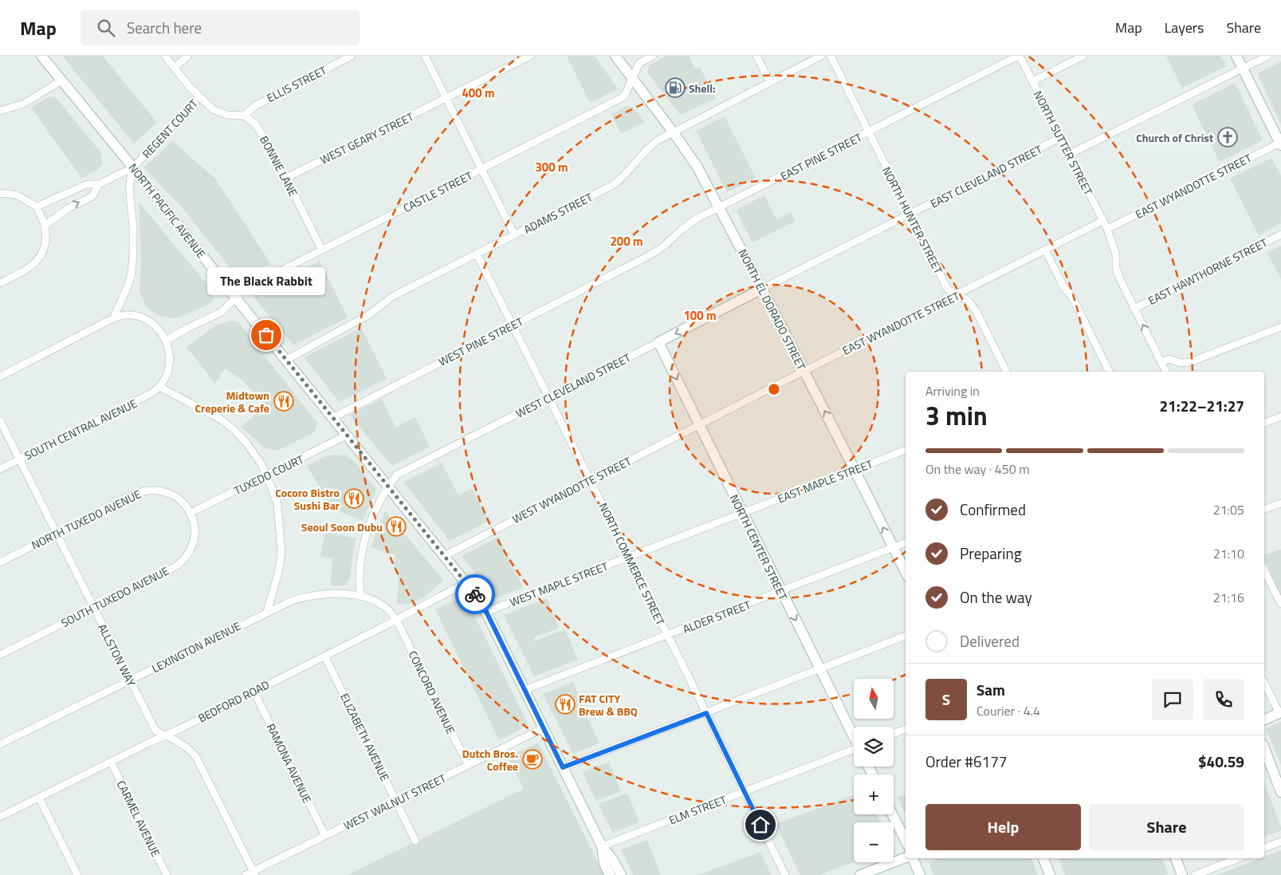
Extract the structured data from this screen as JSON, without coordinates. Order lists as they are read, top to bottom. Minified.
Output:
{"streets":{"street":["ELLIS STREET","REGENT COURT","WEST GEARY STREET","NORTH SUTTER STREET","EAST PINE STREET","BONNIE LANE","EAST CLEVELAND STREET","EAST WYANDOTTE STREET","CASTLE STREET","NORTH PACIFIC AVENUE","ADAMS STREET","NORTH HUNTER STREET","EAST HAWTHORNE STREET","NORTH EL DORADO STREET","WEST PINE STREET","WEST CLEVELAND STREET","SOUTH CENTRAL AVENUE","TUXEDO COURT","EAST MAPLE STREET","WEST WYANDOTTE STREET","NORTH TUXEDO AVENUE","NORTH CENTER STREET","NORTH COMMERCE STREET","WEST MAPLE STREET","SOUTH TUXEDO AVENUE","ALDER STREET","LEXINGTON AVENUE","ALLSTON WAY","CONCORD AVENUE","BEDFORD ROAD","ELIZABETH AVENUE","RAMONA AVENUE","WEST WALNUT STREET","ELM STREET","CARMEL AVENUE"]},"crossings":[["ELLIS STREET","BONNIE LANE"],["REGENT COURT","NORTH PACIFIC AVENUE"],["WEST GEARY STREET","BONNIE LANE"],["NORTH SUTTER STREET","EAST PINE STREET"],["NORTH SUTTER STREET","EAST CLEVELAND STREET"],["NORTH SUTTER STREET","EAST WYANDOTTE STREET"],["NORTH SUTTER STREET","EAST HAWTHORNE STREET"],["EAST PINE STREET","NORTH HUNTER STREET"],["EAST PINE STREET","NORTH EL DORADO STREET"],["EAST PINE STREET","WEST PINE STREET"],["BONNIE LANE","CASTLE STREET"],["EAST CLEVELAND STREET","NORTH HUNTER STREET"],["EAST CLEVELAND STREET","NORTH EL DORADO STREET"],["EAST CLEVELAND STREET","WEST CLEVELAND STREET"],["EAST WYANDOTTE STREET","NORTH HUNTER STREET"],["EAST WYANDOTTE STREET","NORTH EL DORADO STREET"],["EAST WYANDOTTE STREET","WEST WYANDOTTE STREET"],["EAST WYANDOTTE STREET","NORTH CENTER STREET"],["CASTLE STREET","NORTH PACIFIC AVENUE"],["CASTLE STREET","NORTH EL DORADO STREET"],["NORTH PACIFIC AVENUE","ADAMS STREET"],["NORTH PACIFIC AVENUE","WEST PINE STREET"],["NORTH PACIFIC AVENUE","WEST CLEVELAND STREET"],["NORTH PACIFIC AVENUE","TUXEDO COURT"],["NORTH PACIFIC AVENUE","WEST WYANDOTTE STREET"],["NORTH PACIFIC AVENUE","WEST MAPLE STREET"],["NORTH PACIFIC AVENUE","ALDER STREET"],["NORTH PACIFIC AVENUE","BEDFORD ROAD"],["NORTH PACIFIC AVENUE","WEST WALNUT STREET"],["NORTH PACIFIC AVENUE","ELM STREET"],["ADAMS STREET","NORTH EL DORADO STREET"],["ADAMS STREET","NORTH COMMERCE STREET"],["NORTH EL DORADO STREET","WEST CLEVELAND STREET"],["NORTH EL DORADO STREET","EAST MAPLE STREET"],["NORTH EL DORADO STREET","ALDER STREET"],["WEST PINE STREET","NORTH COMMERCE STREET"],["WEST CLEVELAND STREET","NORTH CENTER STREET"],["WEST CLEVELAND STREET","NORTH COMMERCE STREET"],["WEST CLEVELAND STREET","LEXINGTON AVENUE"],["SOUTH CENTRAL AVENUE","ALLSTON WAY"],["TUXEDO COURT","NORTH TUXEDO AVENUE"],["TUXEDO COURT","SOUTH TUXEDO AVENUE"],["EAST MAPLE STREET","NORTH CENTER STREET"],["EAST MAPLE STREET","WEST MAPLE STREET"],["WEST WYANDOTTE STREET","NORTH CENTER STREET"],["WEST WYANDOTTE STREET","NORTH COMMERCE STREET"],["NORTH TUXEDO AVENUE","SOUTH TUXEDO AVENUE"],["NORTH TUXEDO AVENUE","ALLSTON WAY"],["NORTH CENTER STREET","WEST MAPLE STREET"],["NORTH CENTER STREET","ALDER STREET"],["NORTH COMMERCE STREET","WEST MAPLE STREET"],["NORTH COMMERCE STREET","ALDER STREET"],["NORTH COMMERCE STREET","ELM STREET"],["SOUTH TUXEDO AVENUE","ALLSTON WAY"],["LEXINGTON AVENUE","ALLSTON WAY"],["LEXINGTON AVENUE","CONCORD AVENUE"],["LEXINGTON AVENUE","BEDFORD ROAD"],["ALLSTON WAY","BEDFORD ROAD"],["ALLSTON WAY","WEST WALNUT STREET"],["CONCORD AVENUE","BEDFORD ROAD"],["CONCORD AVENUE","WEST WALNUT STREET"],["BEDFORD ROAD","ELIZABETH AVENUE"],["BEDFORD ROAD","RAMONA AVENUE"],["BEDFORD ROAD","CARMEL AVENUE"],["ELIZABETH AVENUE","WEST WALNUT STREET"],["RAMONA AVENUE","WEST WALNUT STREET"]],"one_way":["NORTH CENTER STREET"],"places":{"fuel station":["Shell:"],"church":["Church of Christ"],"other":["The Black Rabbit"],"restaurant":["Midtown Creperie & Cafe","Cocoro Bistro Sushi Bar","Seoul Soon Dubu","FAT CITY Brew & BBQ"],"cafe":["Dutch Bros. Coffee"]},"north":"top","page":{"header":"Map","search":"Search here","nav":["Map","Layers","Share"],"bubble":"The Black Rabbit","heading":["3 min","Arriving in","21:22–21:27"],"panel":["Sam","Courier · 4.4","Order #6177","$40.59"],"bar":"On the way · 450 m","list":[["Confirmed","21:05"],["Preparing","21:10"],["On the way","21:16"],"Delivered"],"map_buttons":["+","−"],"round":"S","buttons":["Help","Share"]},"rings":["400 m","300 m","200 m","100 m"]}
